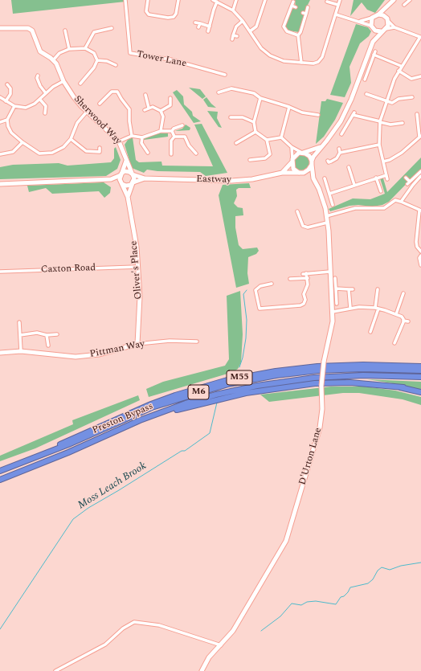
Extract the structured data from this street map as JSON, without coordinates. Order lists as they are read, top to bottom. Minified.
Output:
{"streets":{"highway":["M55","M6","Preston Bypass"],"street":["Tower Lane","Sherwood Way","Eastway","Caxton Road","Oliver's Place","Pittman Way","D'Urton Lane"]},"crossings":[["Sherwood Way","Eastway"],["Sherwood Way","Oliver's Place"],["Eastway","Oliver's Place"],["Eastway","D'Urton Lane"],["Caxton Road","Oliver's Place"],["Oliver's Place","Pittman Way"],["M55","M6"],["M55","Preston Bypass"],["M6","Preston Bypass"]],"water":["Moss Leach Brook"]}
